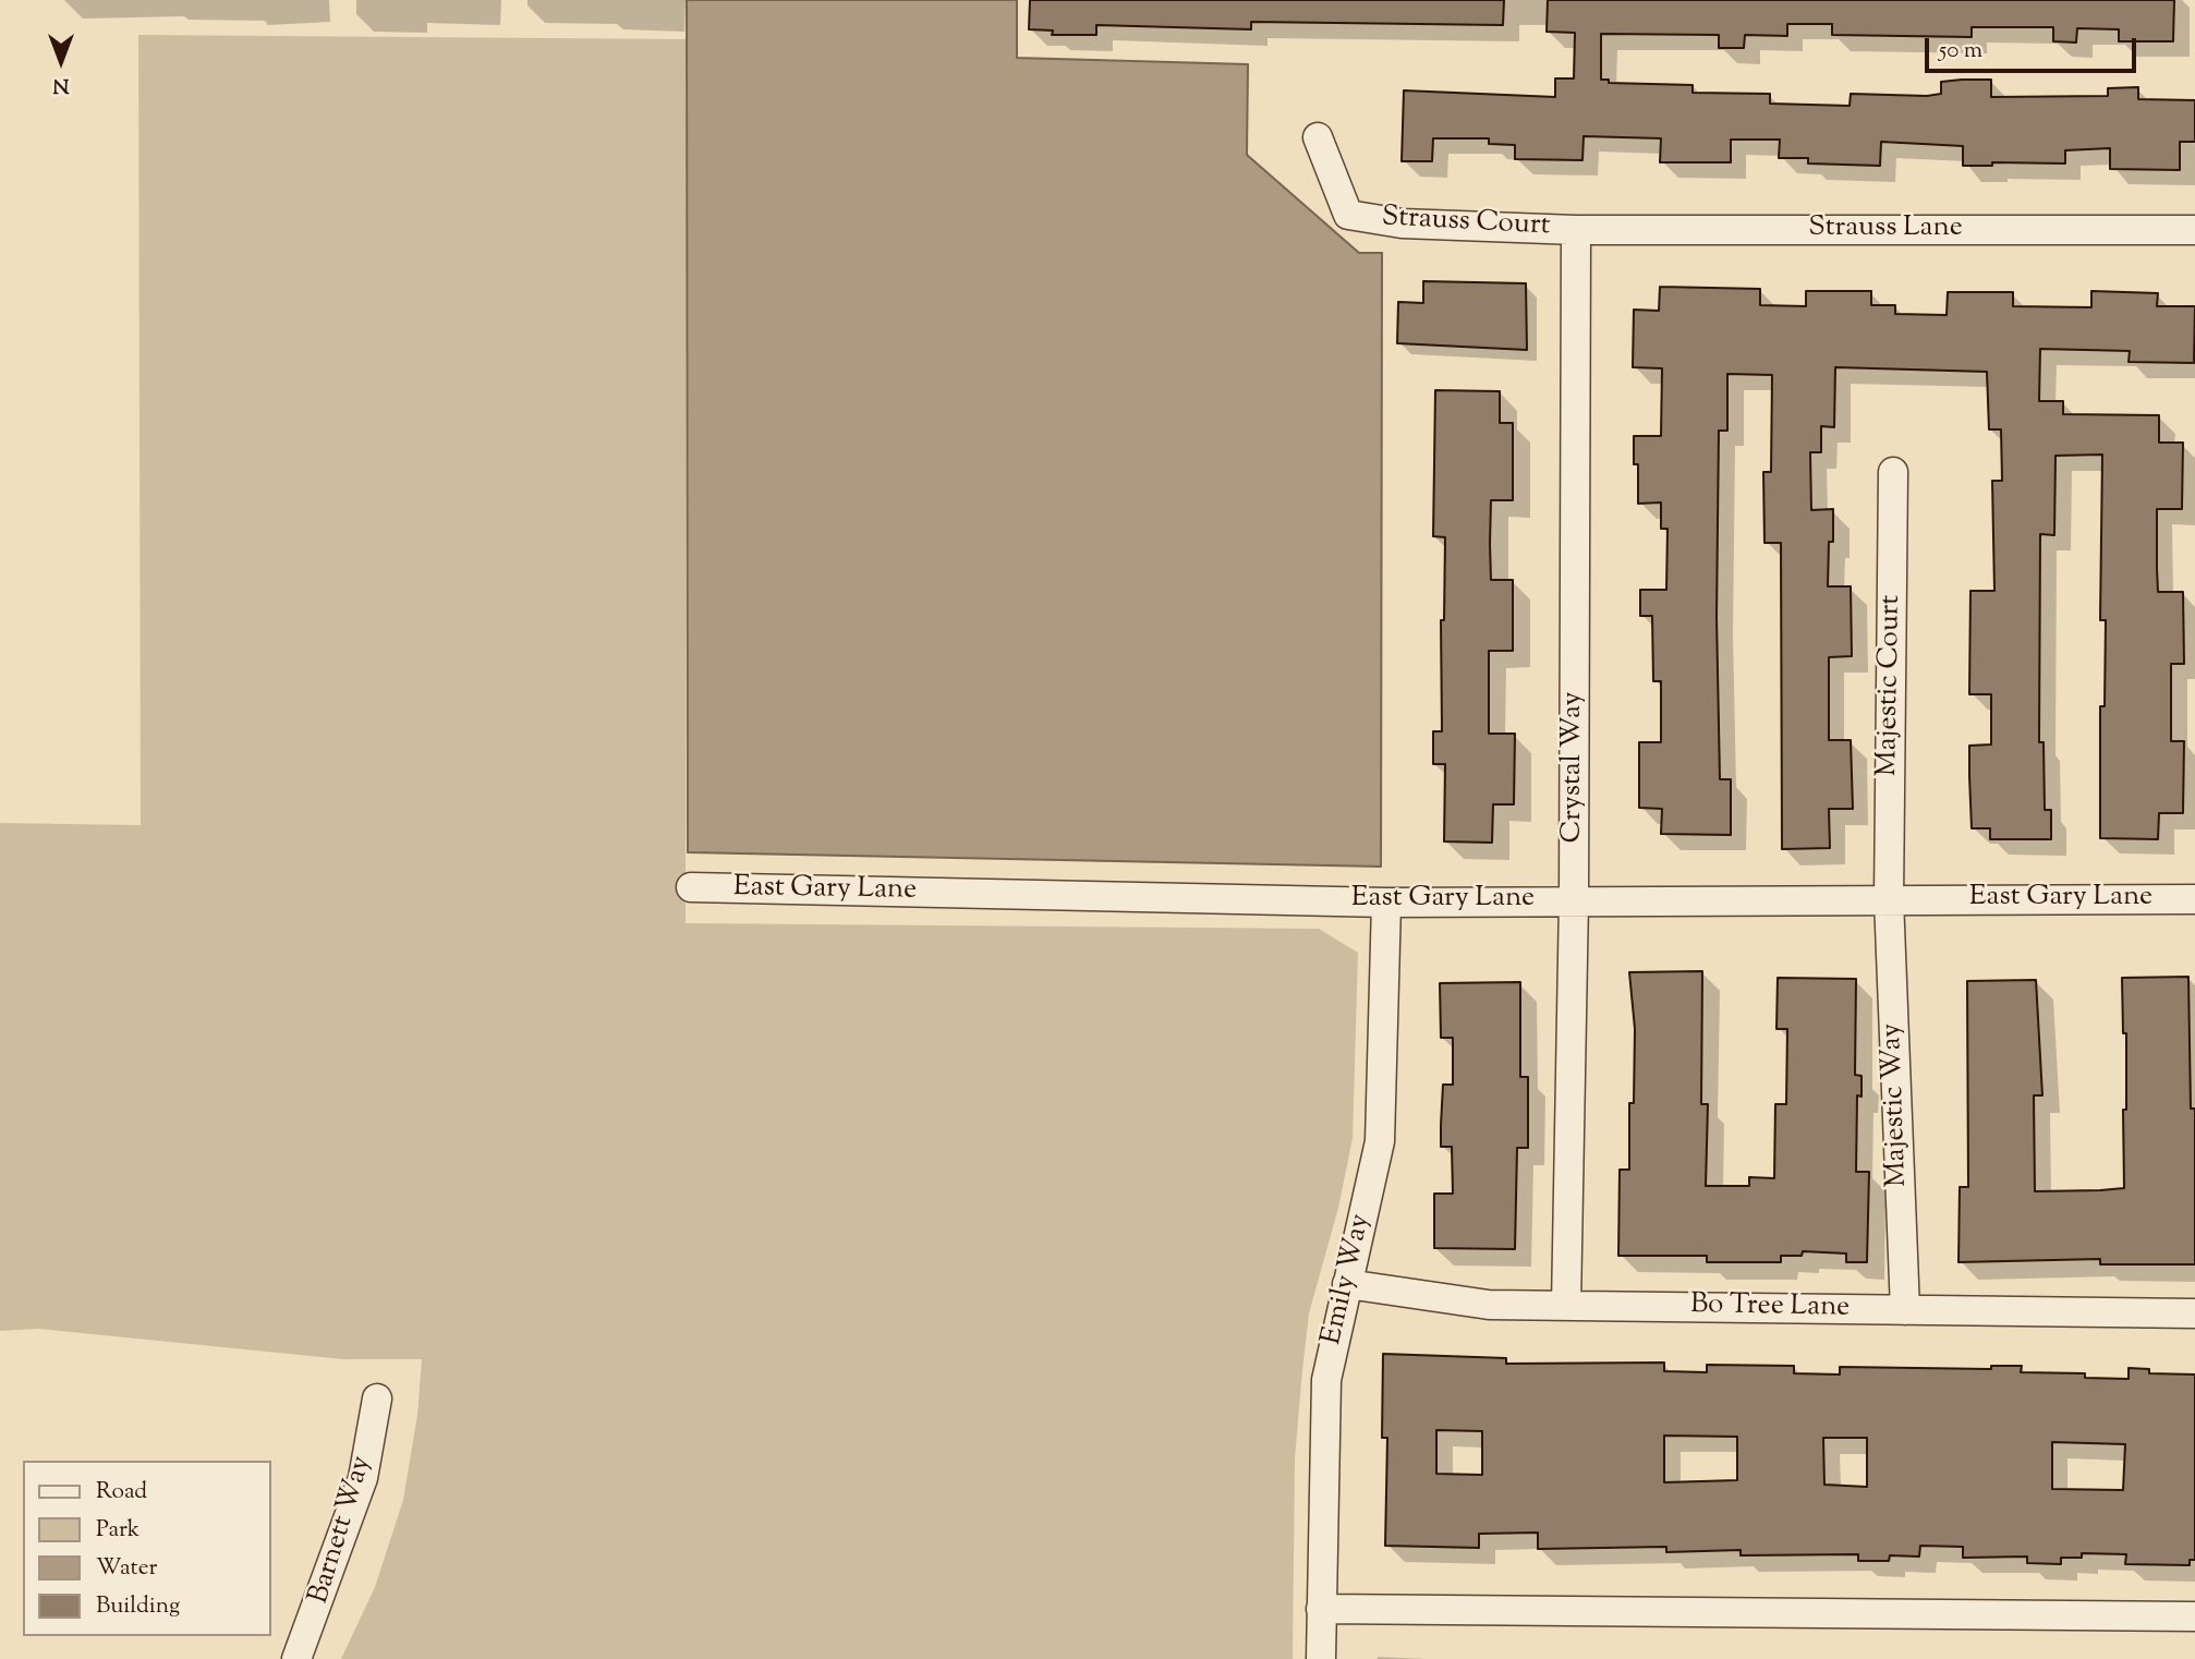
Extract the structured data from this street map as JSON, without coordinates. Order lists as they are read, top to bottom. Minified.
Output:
{"streets":{"street":["Strauss Court","Strauss Lane","Majestic Court","Crystal Way","East Gary Lane","Majestic Way","Emily Way","Bo Tree Lane","Barnett Way"]},"crossings":[["Strauss Court","Strauss Lane"],["Strauss Court","Crystal Way"],["Strauss Lane","Crystal Way"],["Majestic Court","East Gary Lane"],["Majestic Court","Majestic Way"],["Crystal Way","East Gary Lane"],["Crystal Way","Bo Tree Lane"],["East Gary Lane","Majestic Way"],["East Gary Lane","Emily Way"],["Majestic Way","Bo Tree Lane"],["Emily Way","Bo Tree Lane"]],"legend":["Road","Park","Water","Building"],"scale_bar":"50 m","north":"bottom"}
